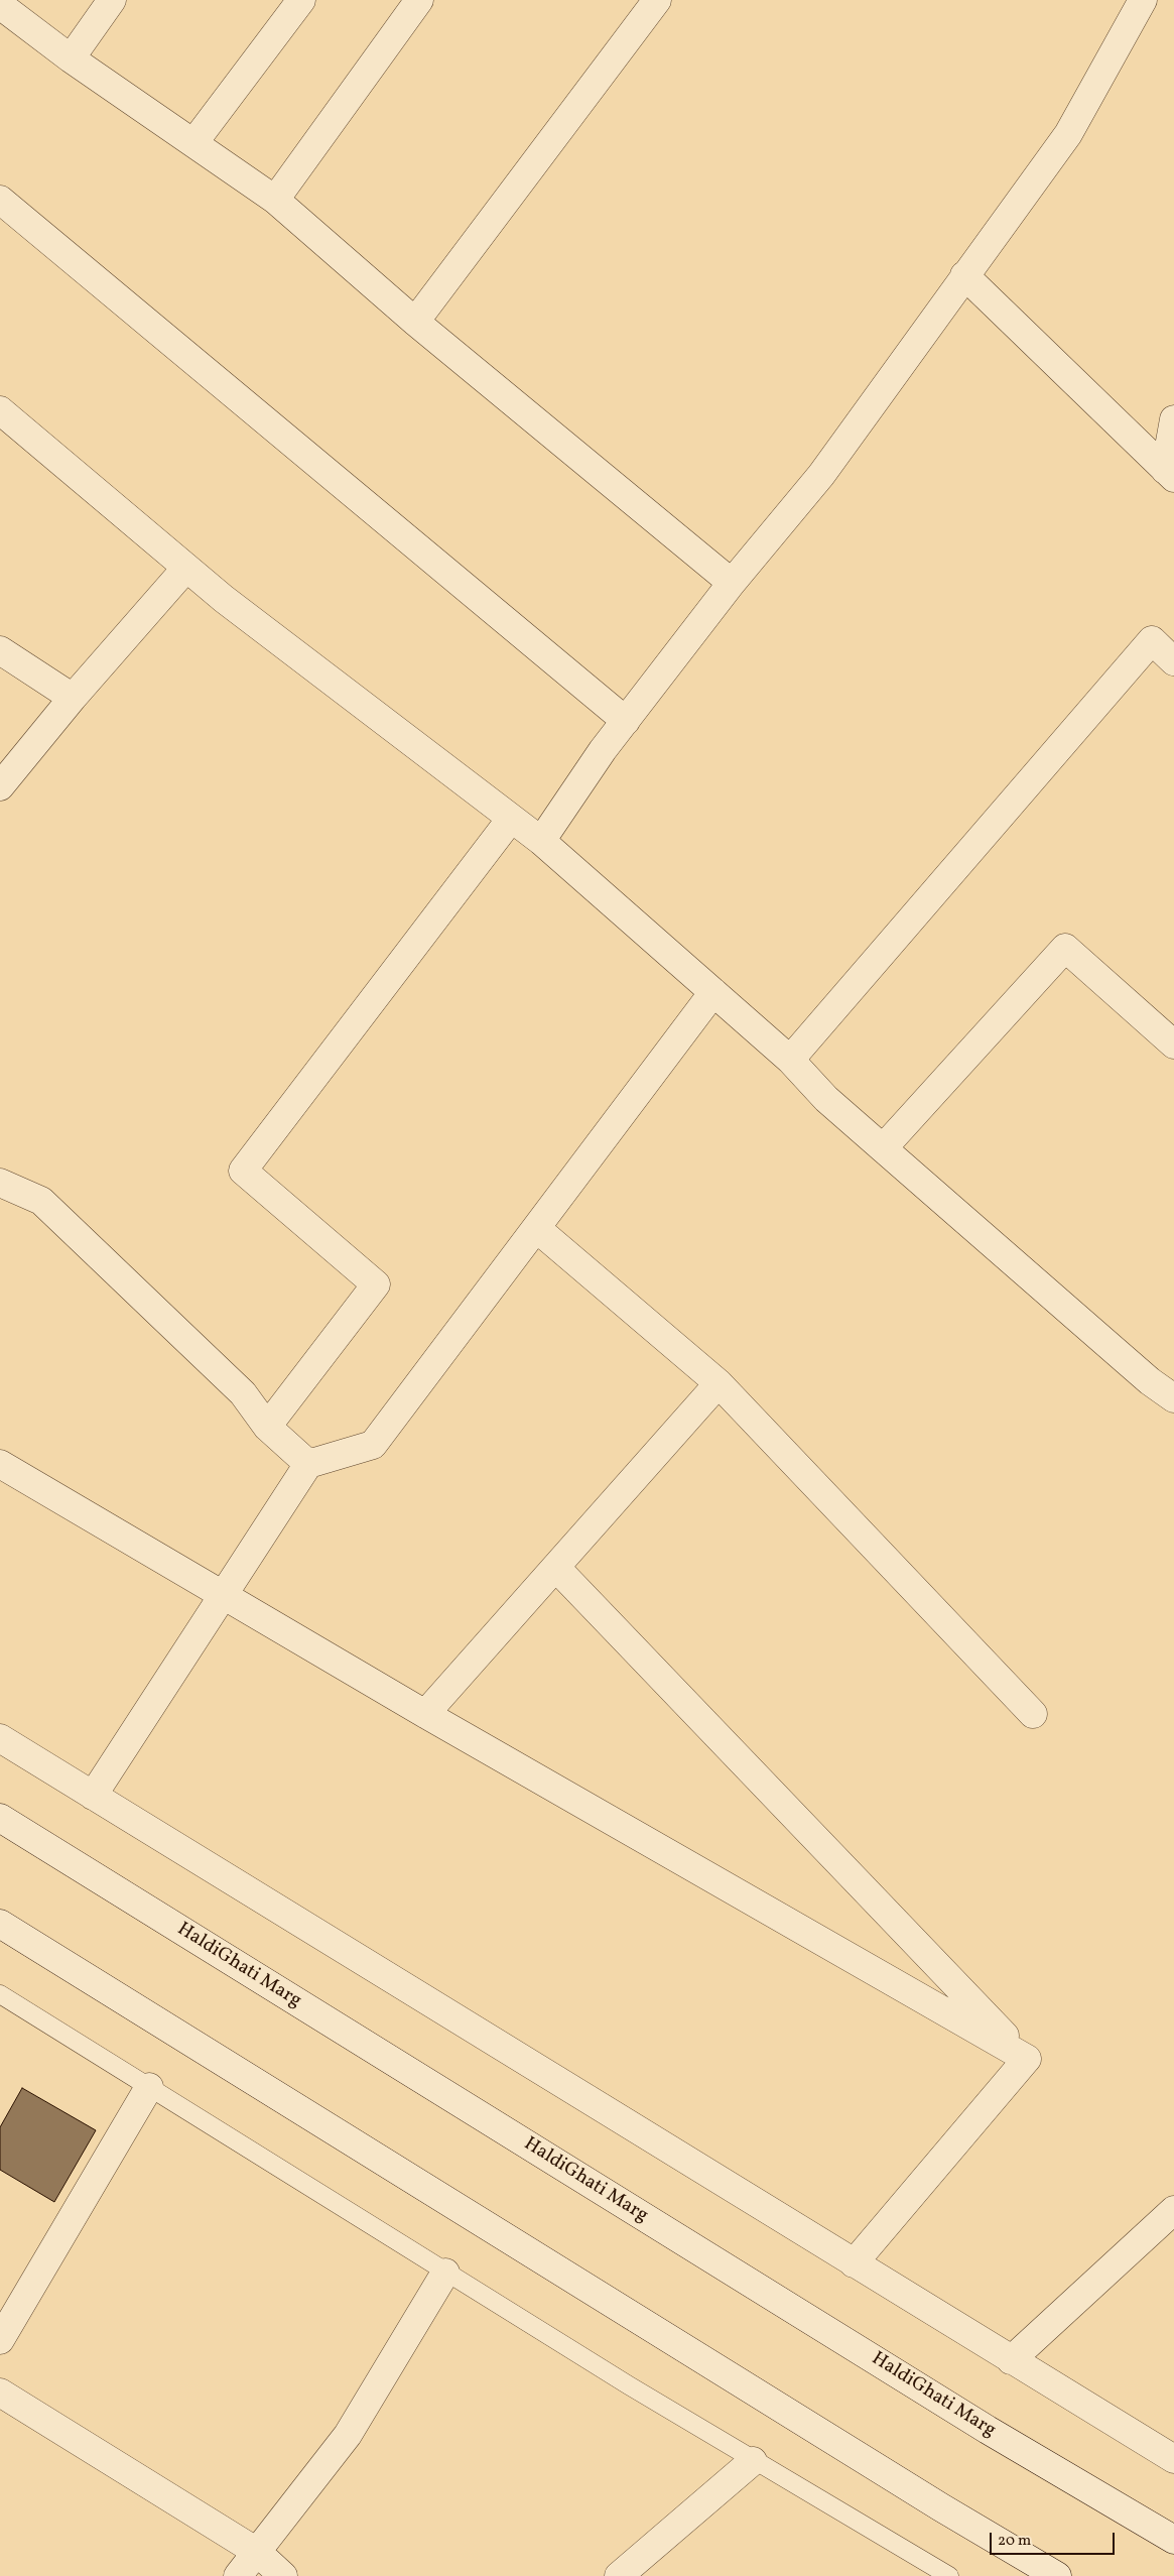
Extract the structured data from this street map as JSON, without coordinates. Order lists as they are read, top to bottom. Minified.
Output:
{"streets":{"street":["HaldiGhati Marg"]},"scale_bar":"20 m"}
